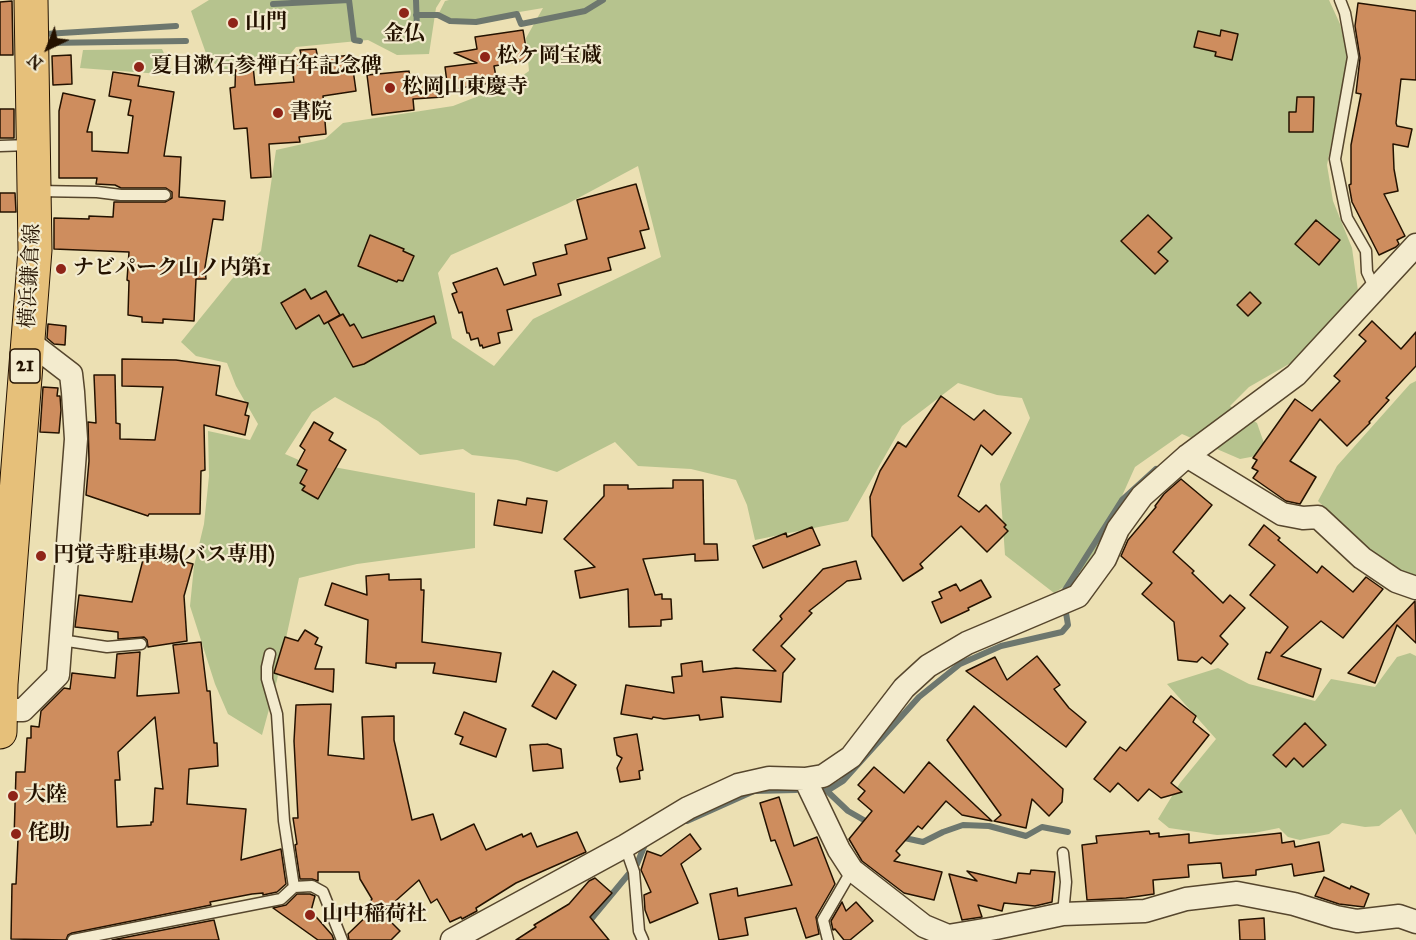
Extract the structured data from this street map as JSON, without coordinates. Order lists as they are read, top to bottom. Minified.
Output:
{"streets":{"main road":["横浜鎌倉線","21"]},"places":["金仏","山門","松ケ岡宝蔵","夏目漱石参禅百年記念碑","松岡山東慶寺","書院","ナビパーク山ノ内第1","円覚寺駐車場(バス専用)","大陸","侘助","山中稲荷社"],"north":"bottom left"}
